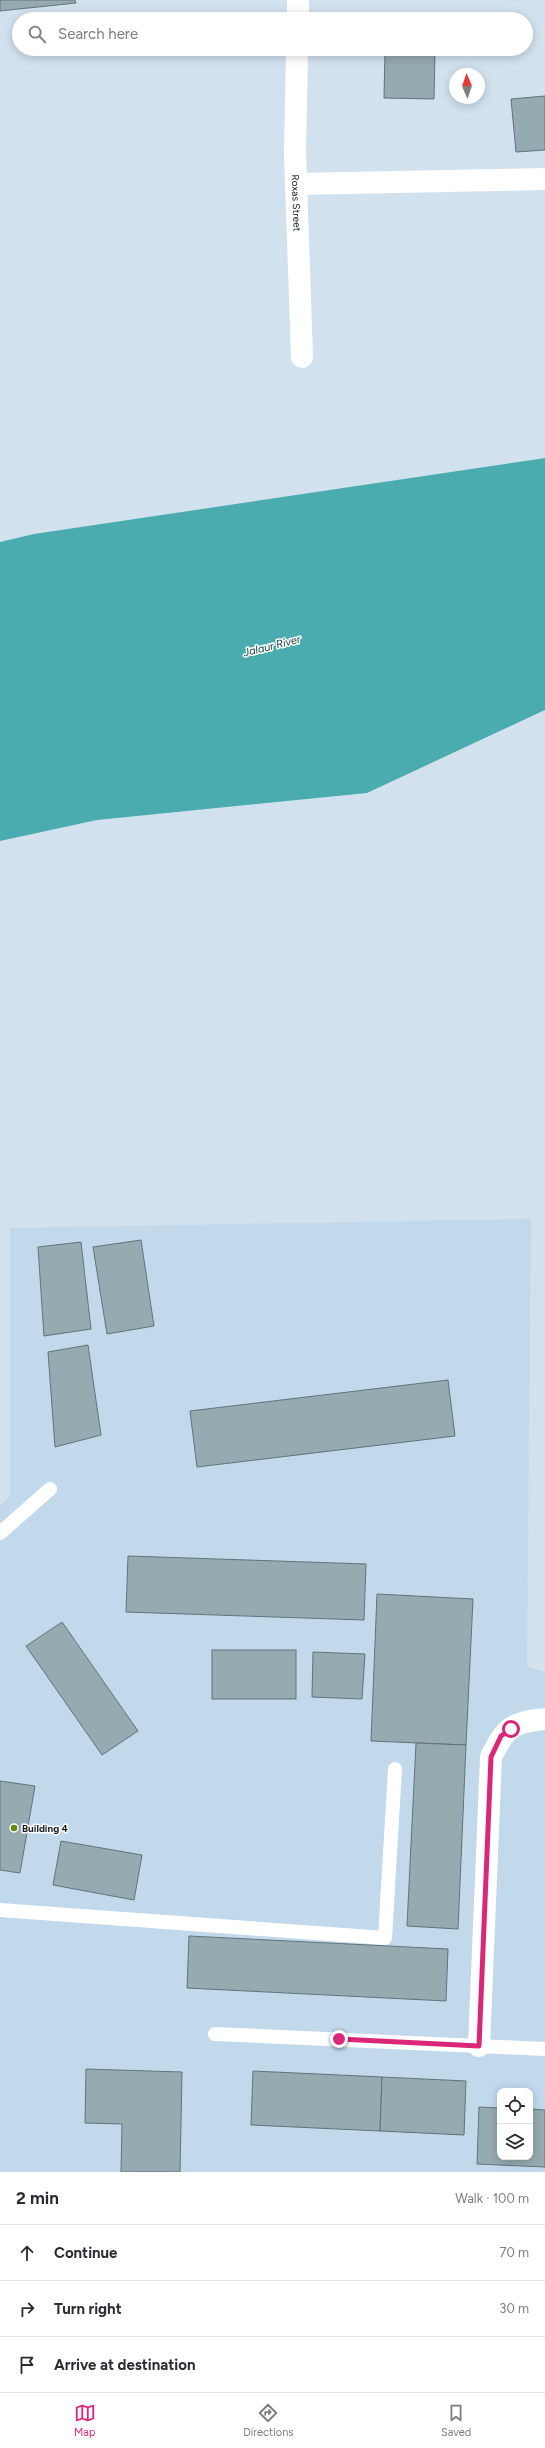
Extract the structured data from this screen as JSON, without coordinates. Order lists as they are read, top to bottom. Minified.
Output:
{"streets":{"street":["Roxas Street"]},"water":["Jalaur River"],"places":["Building 4"],"north":"top","page":{"search":"Search here","heading":["2 min","Walk · 100 m"],"list":[["Continue","70 m"],["Turn right","30 m"],"Arrive at destination"],"nav":["Map","Directions","Saved"]}}
